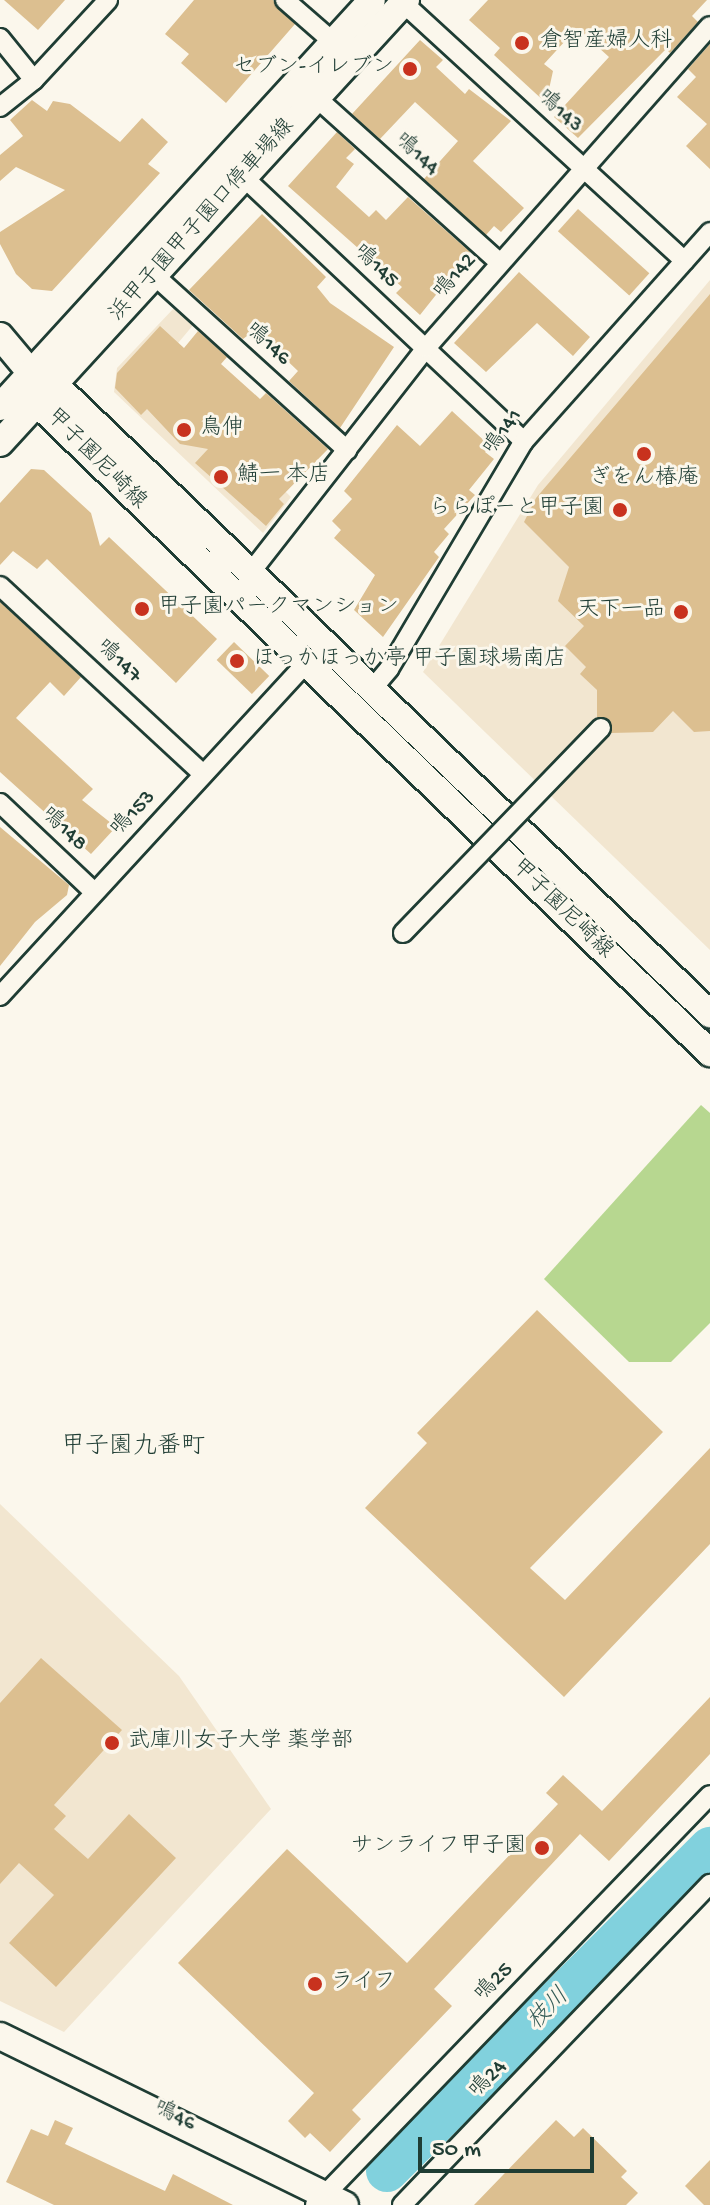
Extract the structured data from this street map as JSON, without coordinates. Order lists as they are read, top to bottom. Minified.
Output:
{"streets":{"main road":["浜甲子園甲子園口停車場線","甲子園尼崎線","鳴46"],"street":["鳴143","鳴144","鳴145","鳴142","鳴146","鳴141","鳴147","鳴153","鳴148","鳴25","鳴24"]},"crossings":[["鳴143","浜甲子園甲子園口停車場線"],["鳴143","鳴142"],["鳴143","鳴141"],["鳴144","浜甲子園甲子園口停車場線"],["鳴144","鳴142"],["浜甲子園甲子園口停車場線","鳴145"],["浜甲子園甲子園口停車場線","鳴146"],["浜甲子園甲子園口停車場線","甲子園尼崎線"],["鳴145","鳴142"],["鳴145","鳴141"],["鳴142","鳴146"],["鳴142","甲子園尼崎線"],["鳴141","甲子園尼崎線"],["甲子園尼崎線","鳴153"],["鳴147","鳴153"],["鳴153","鳴148"],["鳴25","鳴46"]],"districts":["甲子園九番町"],"water":["枝川"],"places":["倉智産婦人科","セブン-イレブン","鳥伸","ぎをん椿庵","鯖一 本店","ららぽーと甲子園","甲子園パークマンション","天下一品","ほっかほっか亭 甲子園球場南店","武庫川女子大学 薬学部","サンライフ甲子園","ライフ"],"scale_bar":"50 m"}
